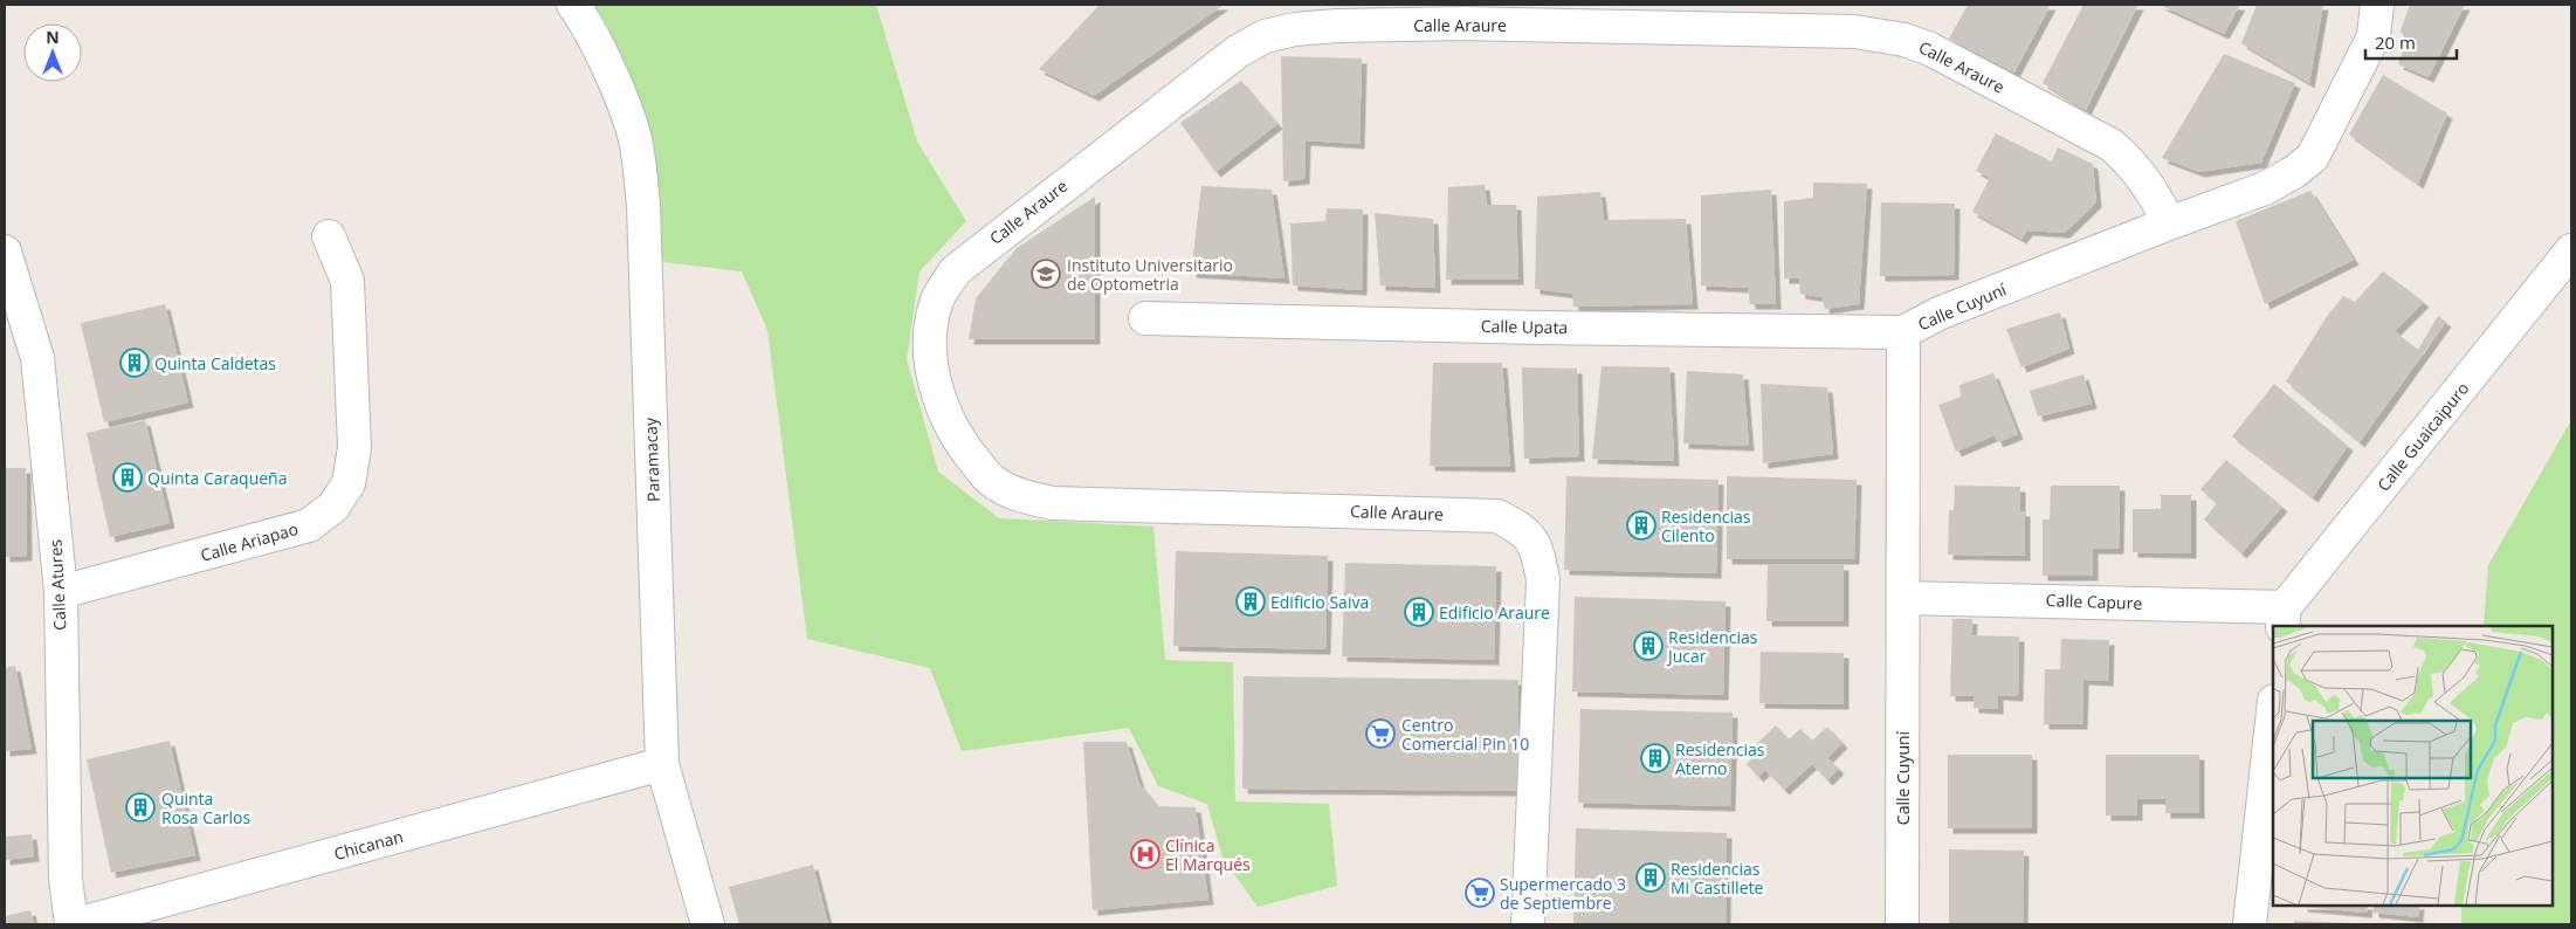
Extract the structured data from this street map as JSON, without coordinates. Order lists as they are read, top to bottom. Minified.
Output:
{"streets":{"street":["Calle Araure","Calle Cuyuní","Calle Upata","Calle Guaicaipuro","Paramacay","Calle Ariapao","Calle Atures","Calle Capure","Chicanan"]},"crossings":[["Calle Araure","Calle Cuyuní"],["Calle Cuyuní","Calle Upata"],["Calle Cuyuní","Calle Capure"],["Calle Guaicaipuro","Calle Capure"],["Paramacay","Chicanan"],["Calle Ariapao","Calle Atures"]],"places":{"school or university":["Instituto Universitario de Optometria"],"building":["Quinta Caldetas","Quinta Caraqueña","Residencias Cilento","Edificio Saiva","Edificio Araure","Residencias Jucar","Residencias Aterno","Quinta Rosa Carlos","Residencias Mi Castillete"],"supermarket":["Centro Comercial Pin 10","Supermercado 3 de Septiembre"],"hospital":["Clínica El Marqués"]},"scale_bar":"20 m","north":"top"}
